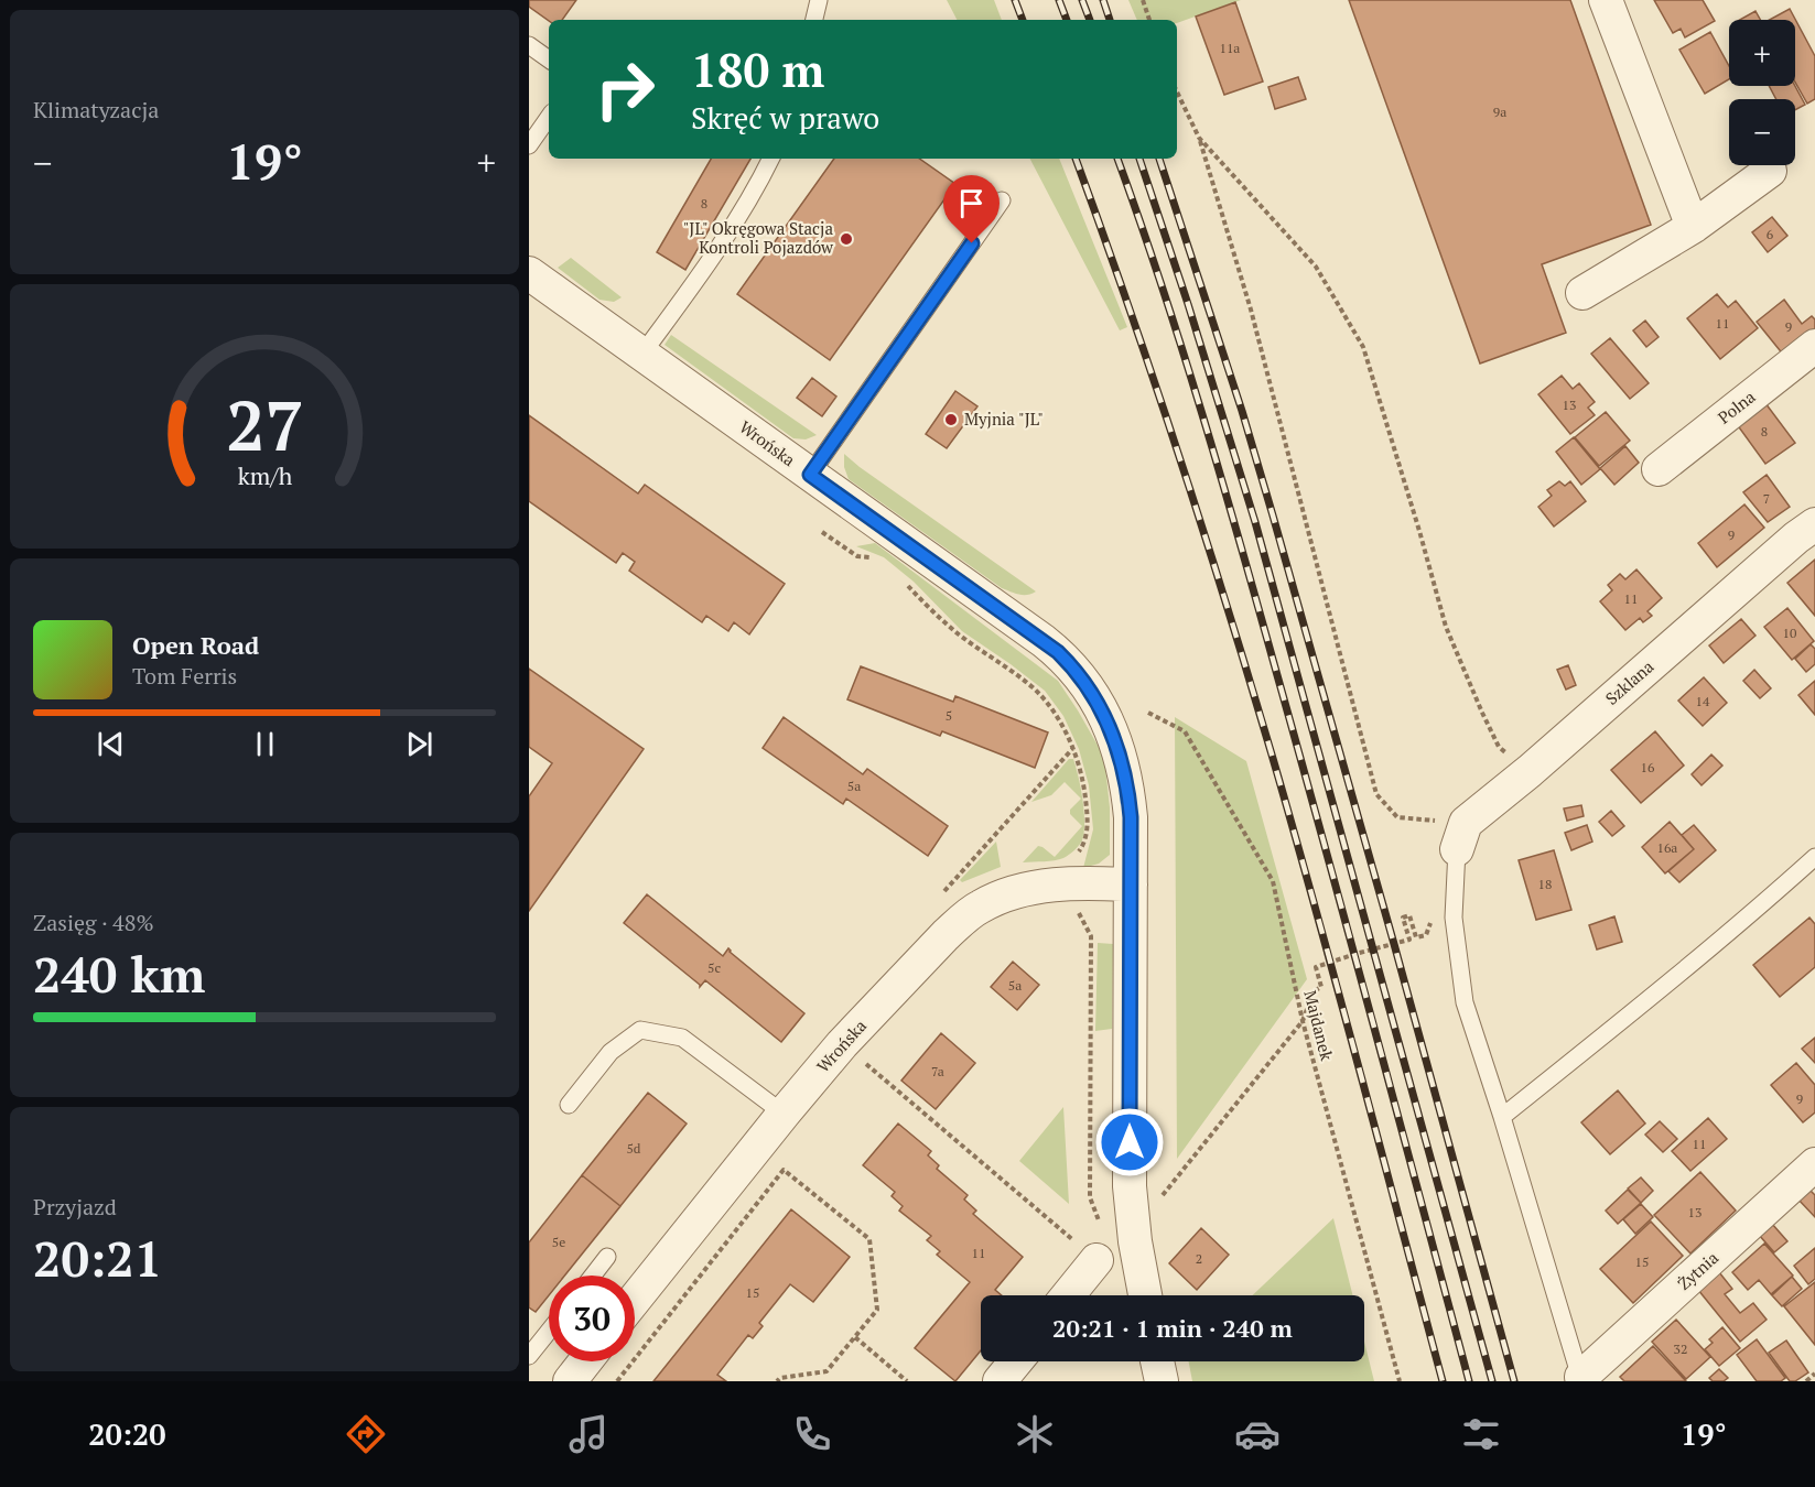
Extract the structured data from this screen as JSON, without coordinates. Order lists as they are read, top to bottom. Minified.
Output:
{"streets":{"street":["Polna","Wrońska","Szklana","Żytnia"],"path":["Majdanek"]},"places":["\"JL\" Okręgowa Stacja Kontroli Pojazdów","Myjnia \"JL\""],"house_numbers":["11a","9a","8","6","11","9","13","8","7","9","11","10","14","5","16","5a","16a","18","5c","5a","7a","9","11","5d","13","5e","11","2","15","15","32"],"page":{"tile":["Klimatyzacja",["Zasięg · 48%","240 km"],["Przyjazd","20:21"]],"map_buttons":["+","−"],"turn":["180 m","Skręć w prawo"],"heat":["−","19°","+"],"song":["Open Road","Tom Ferris"],"limit":"30","trip":"20:21 · 1 min · 240 m","tabs":["20:20","19°"],"gauge":["27","km/h"]}}
